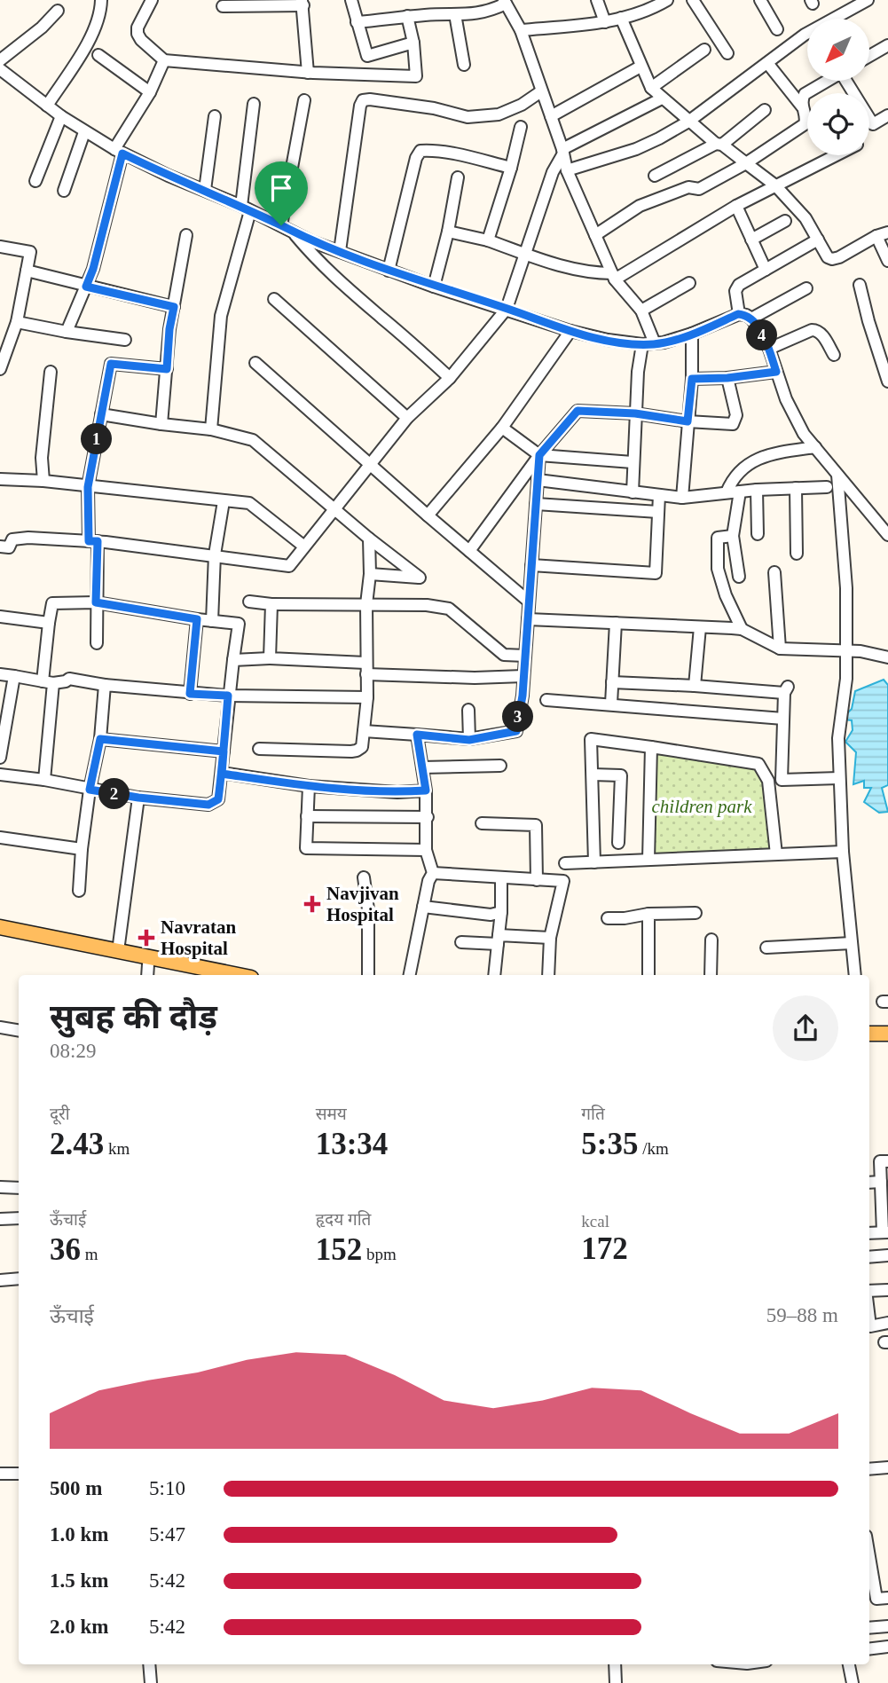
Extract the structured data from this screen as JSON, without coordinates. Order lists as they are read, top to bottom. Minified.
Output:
{"parks":["children park"],"places":{"health":["Navjivan Hospital","Navratan Hospital"]},"north":"bottom left","page":{"pins":["4","1","3","2"],"heading":["सुबह की दौड़","08:29"],"stats":[["दूरी","2.43 km"],["समय","13:34"],["गति","5:35 /km"],["ऊँचाई","36 m"],["हृदय गति","152 bpm"],["kcal","172"]],"chart":["ऊँचाई","59–88 m"],"list":[{"name":"500 m","note":"5:10"},{"name":"1.0 km","note":"5:47"},{"name":"1.5 km","note":"5:42"},{"name":"2.0 km","note":"5:42"}]}}
